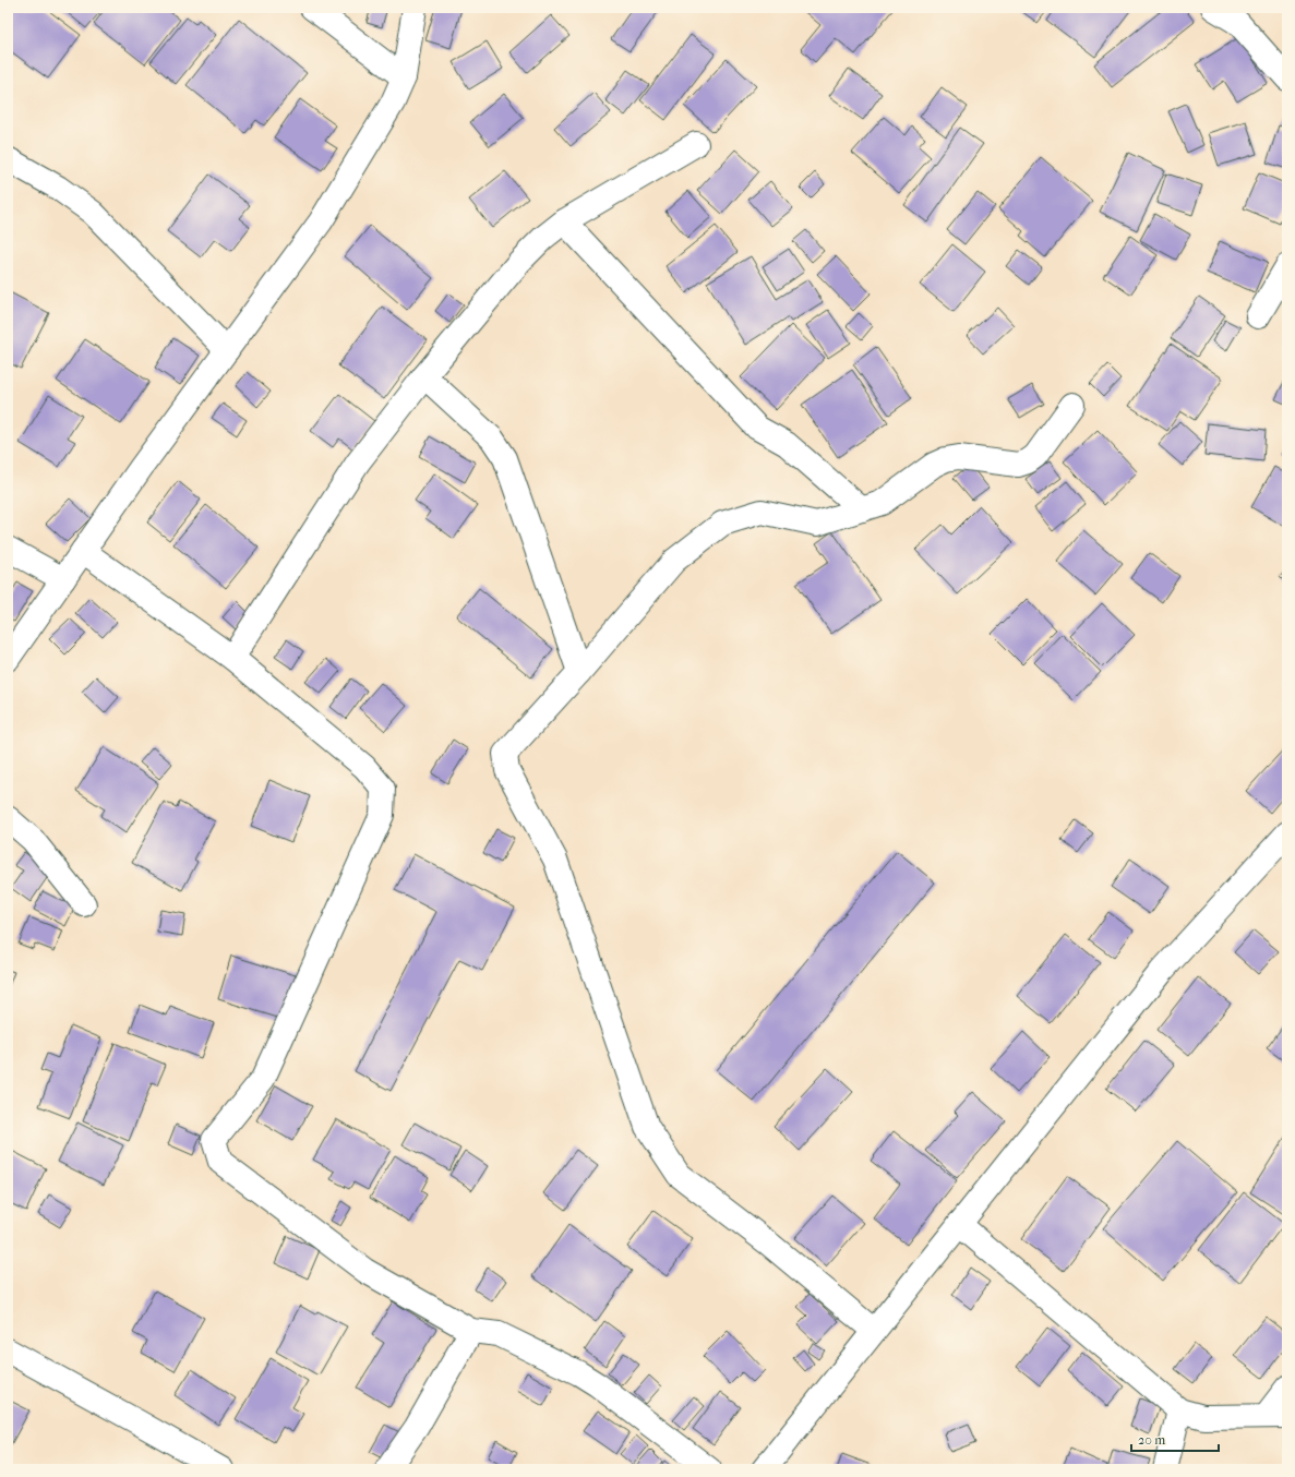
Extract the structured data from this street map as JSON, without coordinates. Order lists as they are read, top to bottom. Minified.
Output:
{"scale_bar":"20 m"}
